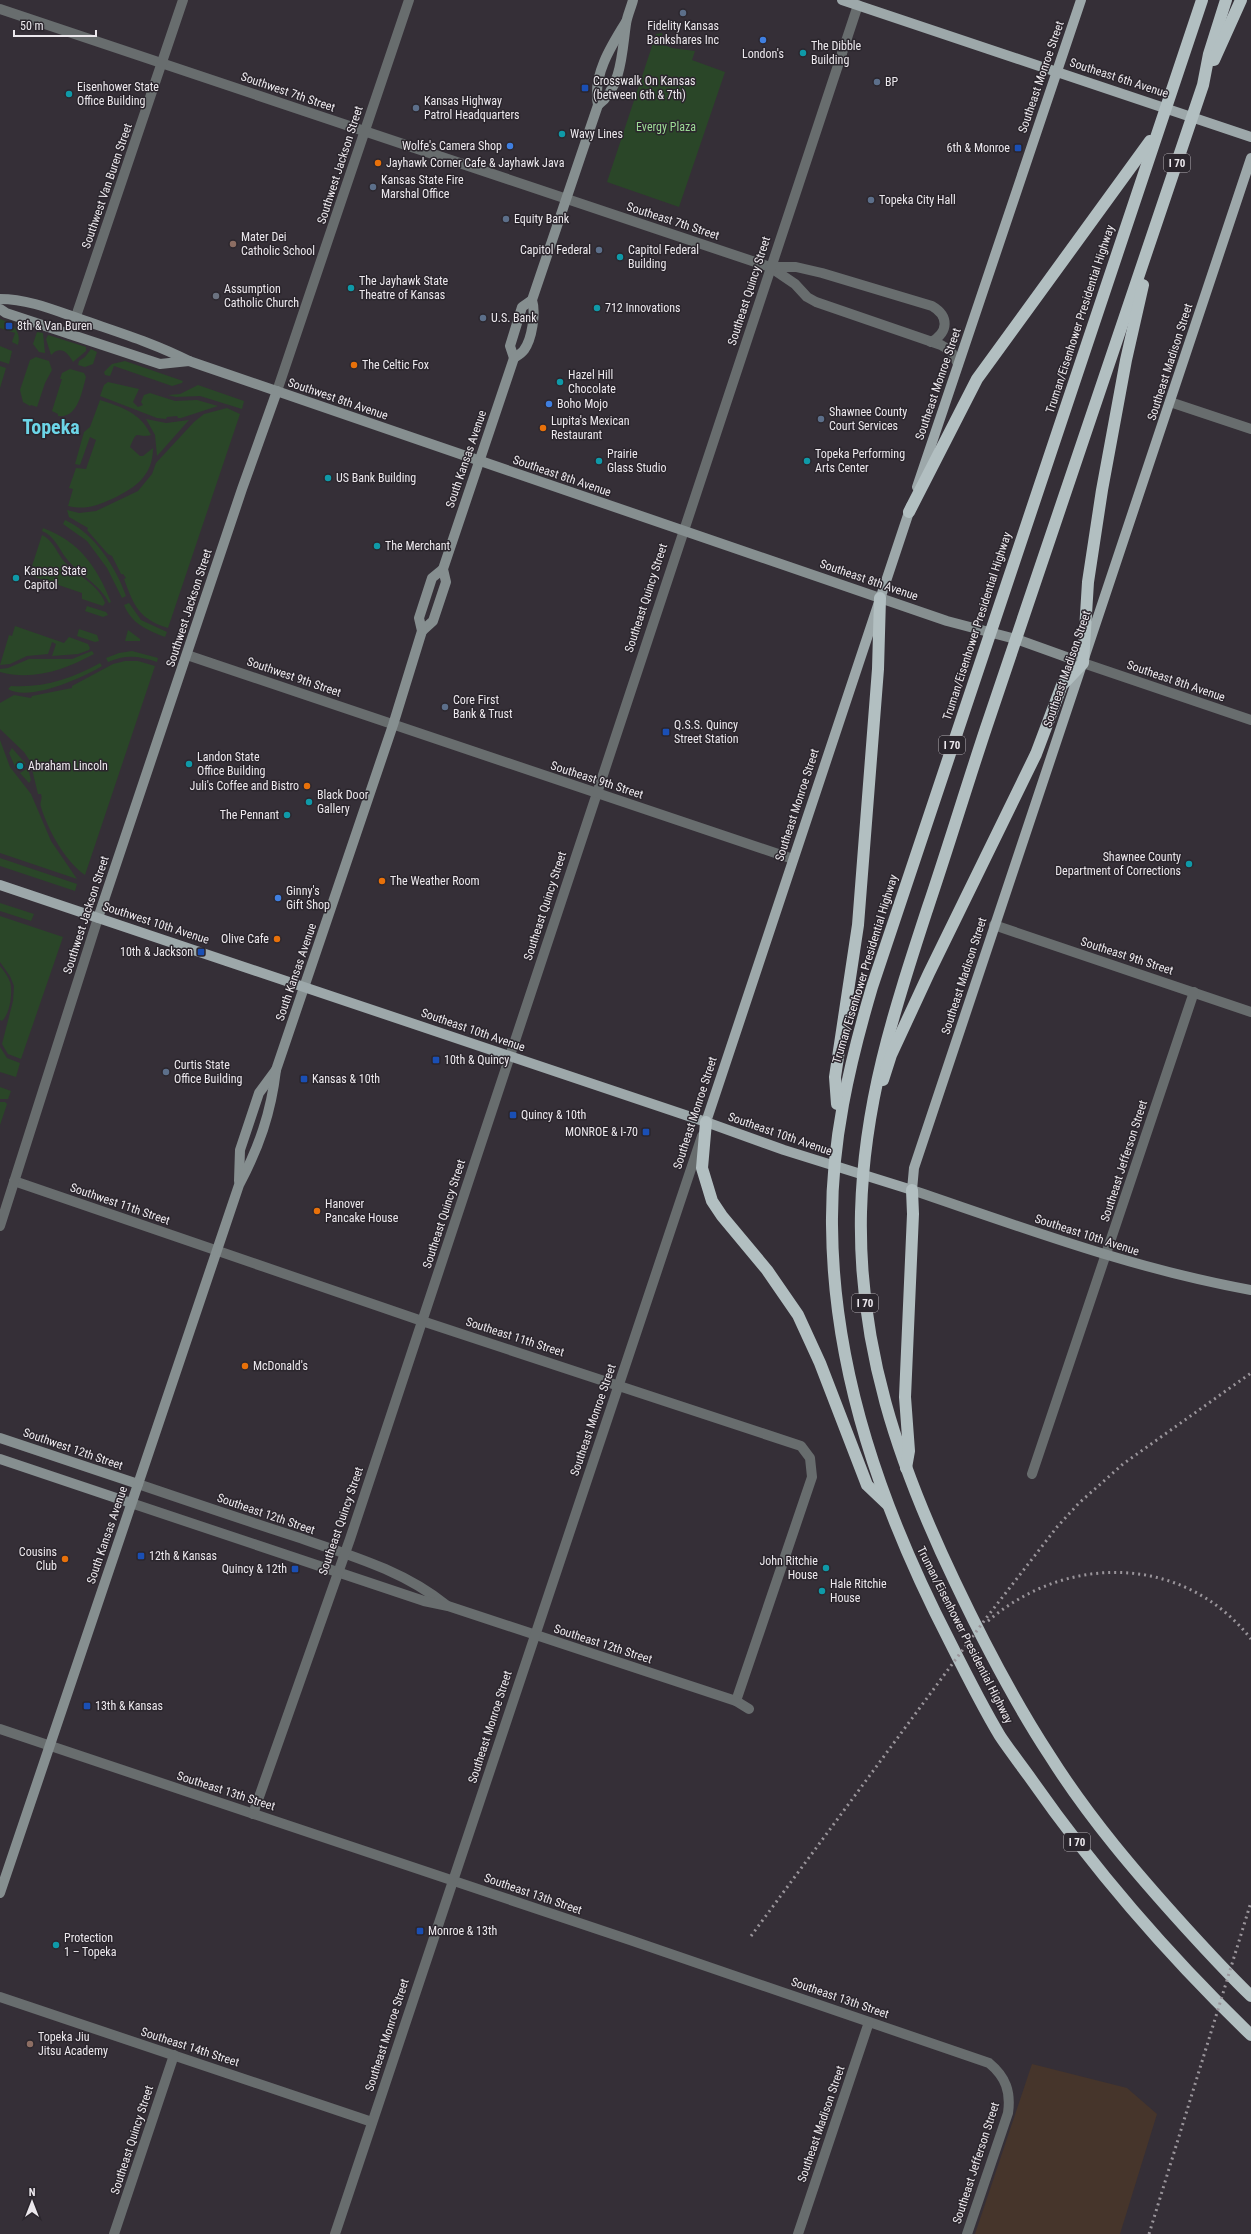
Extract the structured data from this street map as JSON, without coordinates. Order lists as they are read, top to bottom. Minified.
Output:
{"streets":{"highway":["I 70","Truman/Eisenhower Presidential Highway"],"main road":["Southeast Monroe Street","Southeast 6th Avenue","Southwest Jackson Street","Southeast Madison Street","Southwest 8th Avenue","South Kansas Avenue","Southeast 8th Avenue","Southwest 10th Avenue","Southeast 10th Avenue","Southwest 12th Street"],"street":["Southwest 7th Street","Southwest Van Buren Street","Southeast 7th Street","Southeast Quincy Street","Southwest 9th Street","Southeast 9th Street","Southeast Jefferson Street","Southwest 11th Street","Southeast 11th Street","Southeast 12th Street","Southeast 13th Street","Southeast 14th Street"]},"crossings":[["Southeast Monroe Street","Southeast 6th Avenue"],["Southeast Monroe Street","Southeast 7th Street"],["Southeast Monroe Street","Southeast 8th Avenue"],["Southeast Monroe Street","Southeast 9th Street"],["Southeast Monroe Street","Southeast 10th Avenue"],["Southeast Monroe Street","Southeast 11th Street"],["Southeast Monroe Street","Southeast 12th Street"],["Southeast Monroe Street","Southeast 13th Street"],["Southeast Monroe Street","Southeast 14th Street"],["Southeast 6th Avenue","Southeast Quincy Street"],["Southwest 7th Street","Southwest Jackson Street"],["Southwest 7th Street","Southwest Van Buren Street"],["Southwest 7th Street","Southeast 7th Street"],["Southwest 7th Street","South Kansas Avenue"],["Southwest Jackson Street","Southwest 8th Avenue"],["Southwest Jackson Street","Southwest 9th Street"],["Southwest Jackson Street","Southwest 10th Avenue"],["Southwest Jackson Street","Southwest 11th Street"],["Southwest Van Buren Street","Southwest 8th Avenue"],["Southeast 7th Street","Southeast Quincy Street"],["Southeast 7th Street","South Kansas Avenue"],["Southeast Quincy Street","Southeast 8th Avenue"],["Southeast Quincy Street","Southeast 9th Street"],["Southeast Quincy Street","Southeast 10th Avenue"],["Southeast Quincy Street","Southeast 11th Street"],["Southeast Quincy Street","Southeast 12th Street"],["Southeast Quincy Street","Southeast 13th Street"],["Southeast Quincy Street","Southeast 14th Street"],["Southeast Madison Street","Southeast 8th Avenue"],["Southeast Madison Street","Southeast 9th Street"],["Southeast Madison Street","Southeast 10th Avenue"],["Southeast Madison Street","Southeast 13th Street"],["Southwest 8th Avenue","South Kansas Avenue"],["Southwest 8th Avenue","Southeast 8th Avenue"],["South Kansas Avenue","Southeast 8th Avenue"],["South Kansas Avenue","Southwest 9th Street"],["South Kansas Avenue","Southeast 9th Street"],["South Kansas Avenue","Southwest 10th Avenue"],["South Kansas Avenue","Southeast 10th Avenue"],["South Kansas Avenue","Southwest 11th Street"],["South Kansas Avenue","Southeast 11th Street"],["South Kansas Avenue","Southwest 12th Street"],["South Kansas Avenue","Southeast 12th Street"],["South Kansas Avenue","Southeast 13th Street"],["Southwest 9th Street","Southeast 9th Street"],["Southeast 9th Street","Southeast Jefferson Street"],["Southwest 10th Avenue","Southeast 10th Avenue"],["Southeast 10th Avenue","Southeast Jefferson Street"],["Southeast Jefferson Street","Southeast 13th Street"],["Southwest 11th Street","Southeast 11th Street"],["Southeast 11th Street","Southeast 12th Street"],["Southwest 12th Street","Southeast 12th Street"]],"districts":["Topeka"],"parks":["Evergy Plaza"],"places":{"other":["Fidelity Kansas Bankshares Inc","London's","The Dibble Building","BP","Eisenhower State Office Building","Kansas Highway Patrol Headquarters","Wavy Lines","Wolfe's Camera Shop","Jayhawk Corner Cafe & Jayhawk Java","Kansas State Fire Marshal Office","Topeka City Hall","Equity Bank","Mater Dei Catholic School","Capitol Federal","Capitol Federal Building","The Jayhawk State Theatre of Kansas","Assumption Catholic Church","712 Innovations","U.S. Bank","The Celtic Fox","Hazel Hill Chocolate","Boho Mojo","Shawnee County Court Services","Lupita's Mexican Restaurant","Prairie Glass Studio","Topeka Performing Arts Center","US Bank Building","The Merchant","Kansas State Capitol","Core First Bank & Trust","Landon State Office Building","Abraham Lincoln","Juli's Coffee and Bistro","Black Door Gallery","The Pennant","Shawnee County Department of Corrections","The Weather Room","Ginny's Gift Shop","Olive Cafe","Curtis State Office Building","Hanover Pancake House","McDonald's","Cousins Club","John Ritchie House","Hale Ritchie House","Protection 1 – Topeka","Topeka Jiu Jitsu Academy"],"transit":["Crosswalk On Kansas (between 6th & 7th)","6th & Monroe","8th & Van Buren","Q.S.S. Quincy Street Station","10th & Jackson","10th & Quincy","Kansas & 10th","Quincy & 10th","MONROE & I-70","12th & Kansas","Quincy & 12th","13th & Kansas","Monroe & 13th"]},"scale_bar":"50 m","north":"top"}
